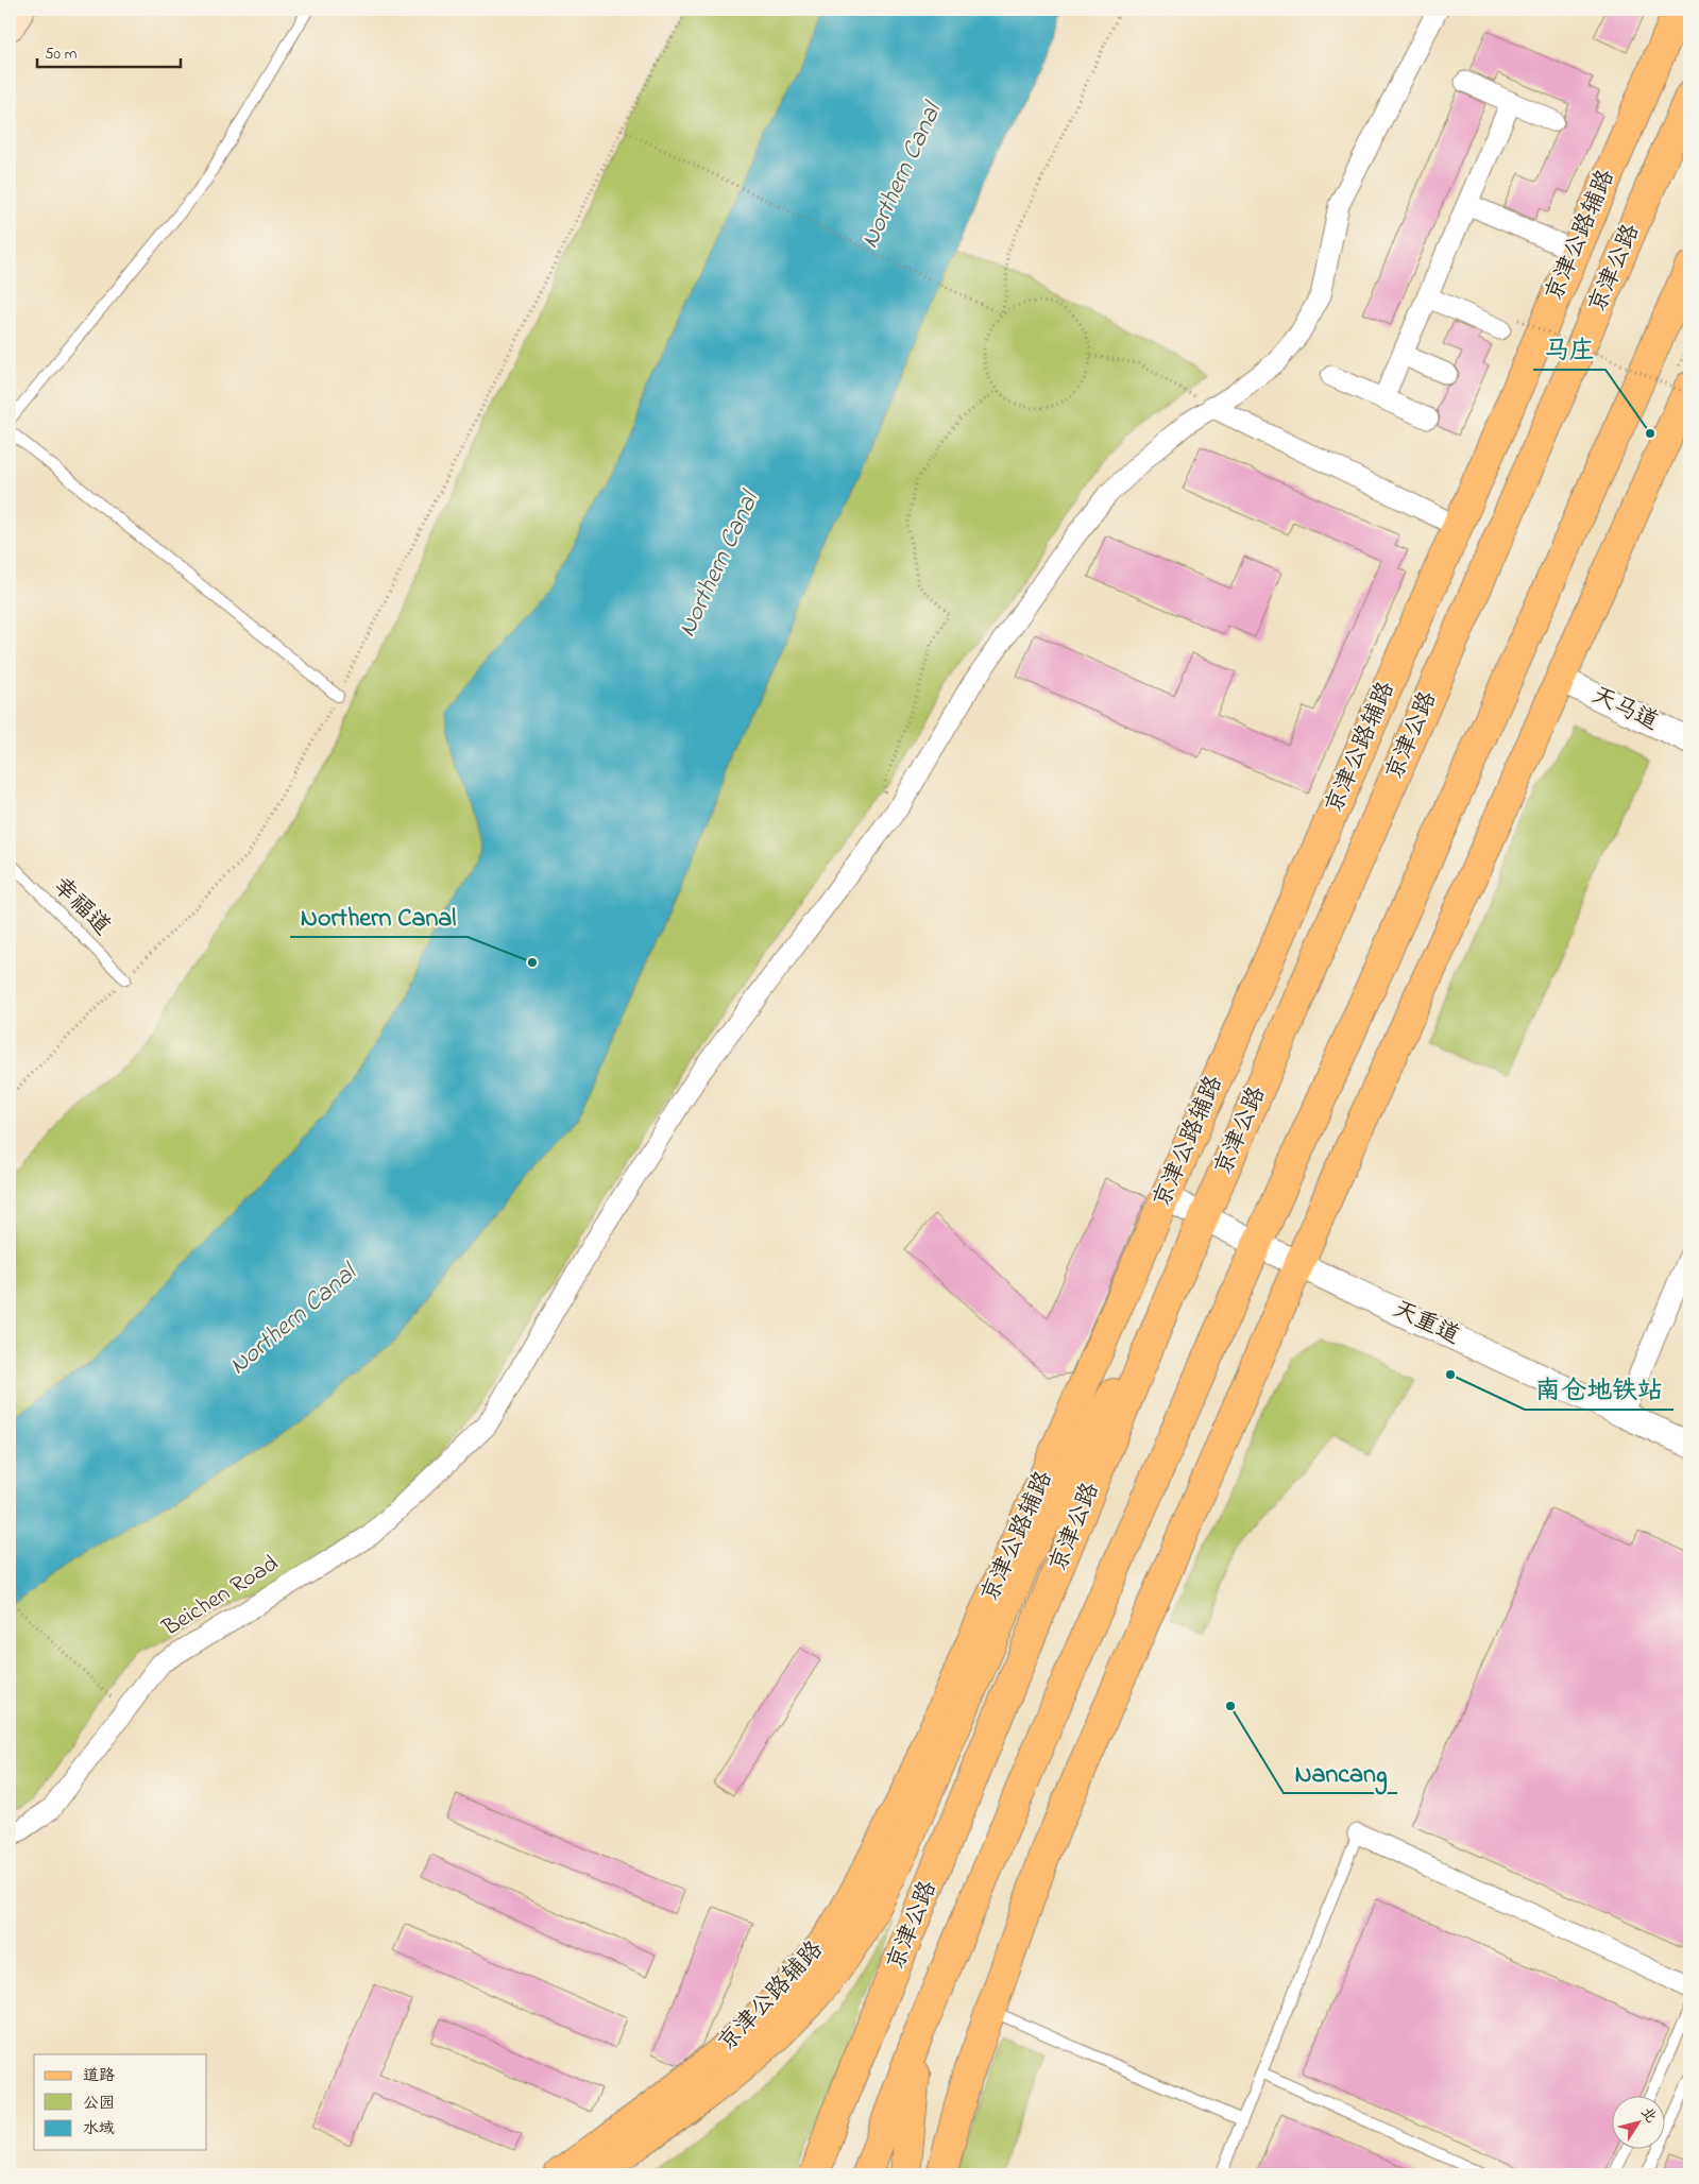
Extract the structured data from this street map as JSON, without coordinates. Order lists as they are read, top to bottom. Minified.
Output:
{"streets":{"main road":["京津公路辅路","京津公路"],"street":["天马道","天重道","Beichen Road"],"lane":["幸福道"]},"crossings":[["京津公路辅路","天重道"],["京津公路","天重道"]],"water":["Northern Canal"],"places":["马庄","Northern Canal","南仓地铁站","Nancang"],"legend":["道路","公园","水域"],"scale_bar":"50 m","north":"top right"}
